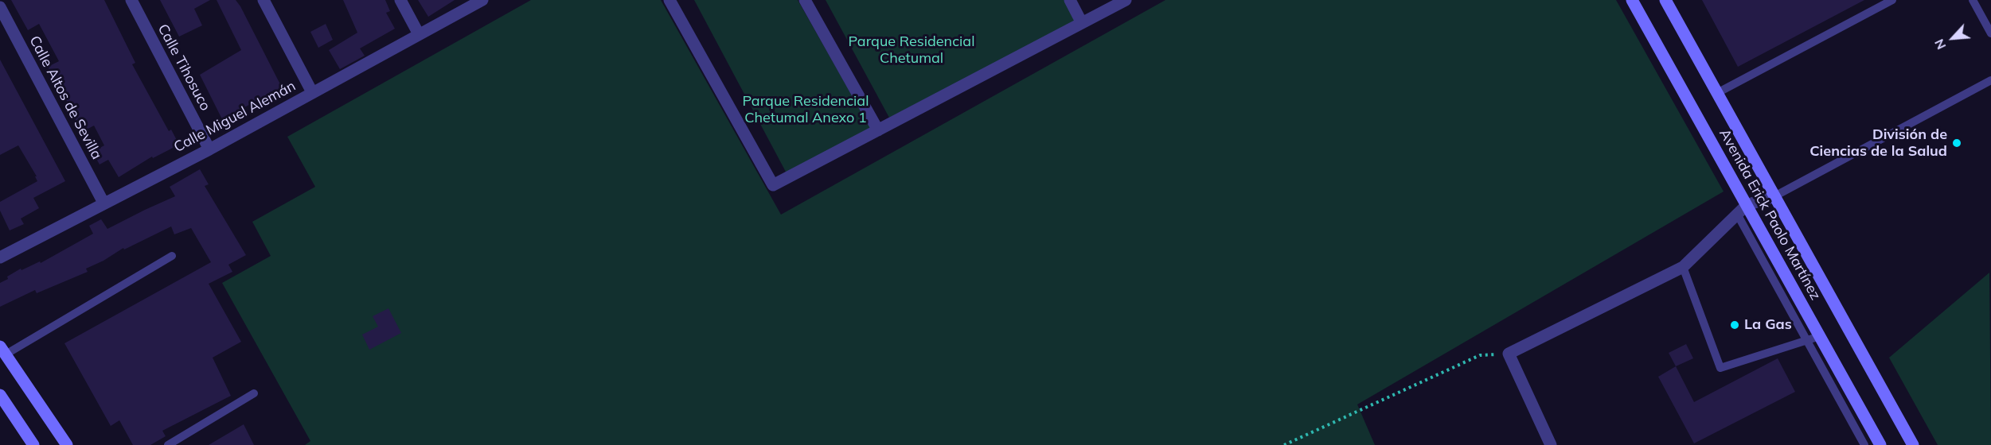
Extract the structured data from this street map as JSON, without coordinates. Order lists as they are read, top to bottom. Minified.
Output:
{"streets":{"main road":["Avenida Erick Paolo Martínez"],"street":["Calle Tihosuco","Calle Altos de Sevilla","Calle Miguel Alemán"]},"crossings":[["Calle Tihosuco","Calle Miguel Alemán"],["Calle Altos de Sevilla","Calle Miguel Alemán"]],"parks":["Parque Residencial Chetumal","Parque Residencial Chetumal Anexo 1"],"places":["División de Ciencias de la Salud","La Gas"],"north":"bottom left"}
